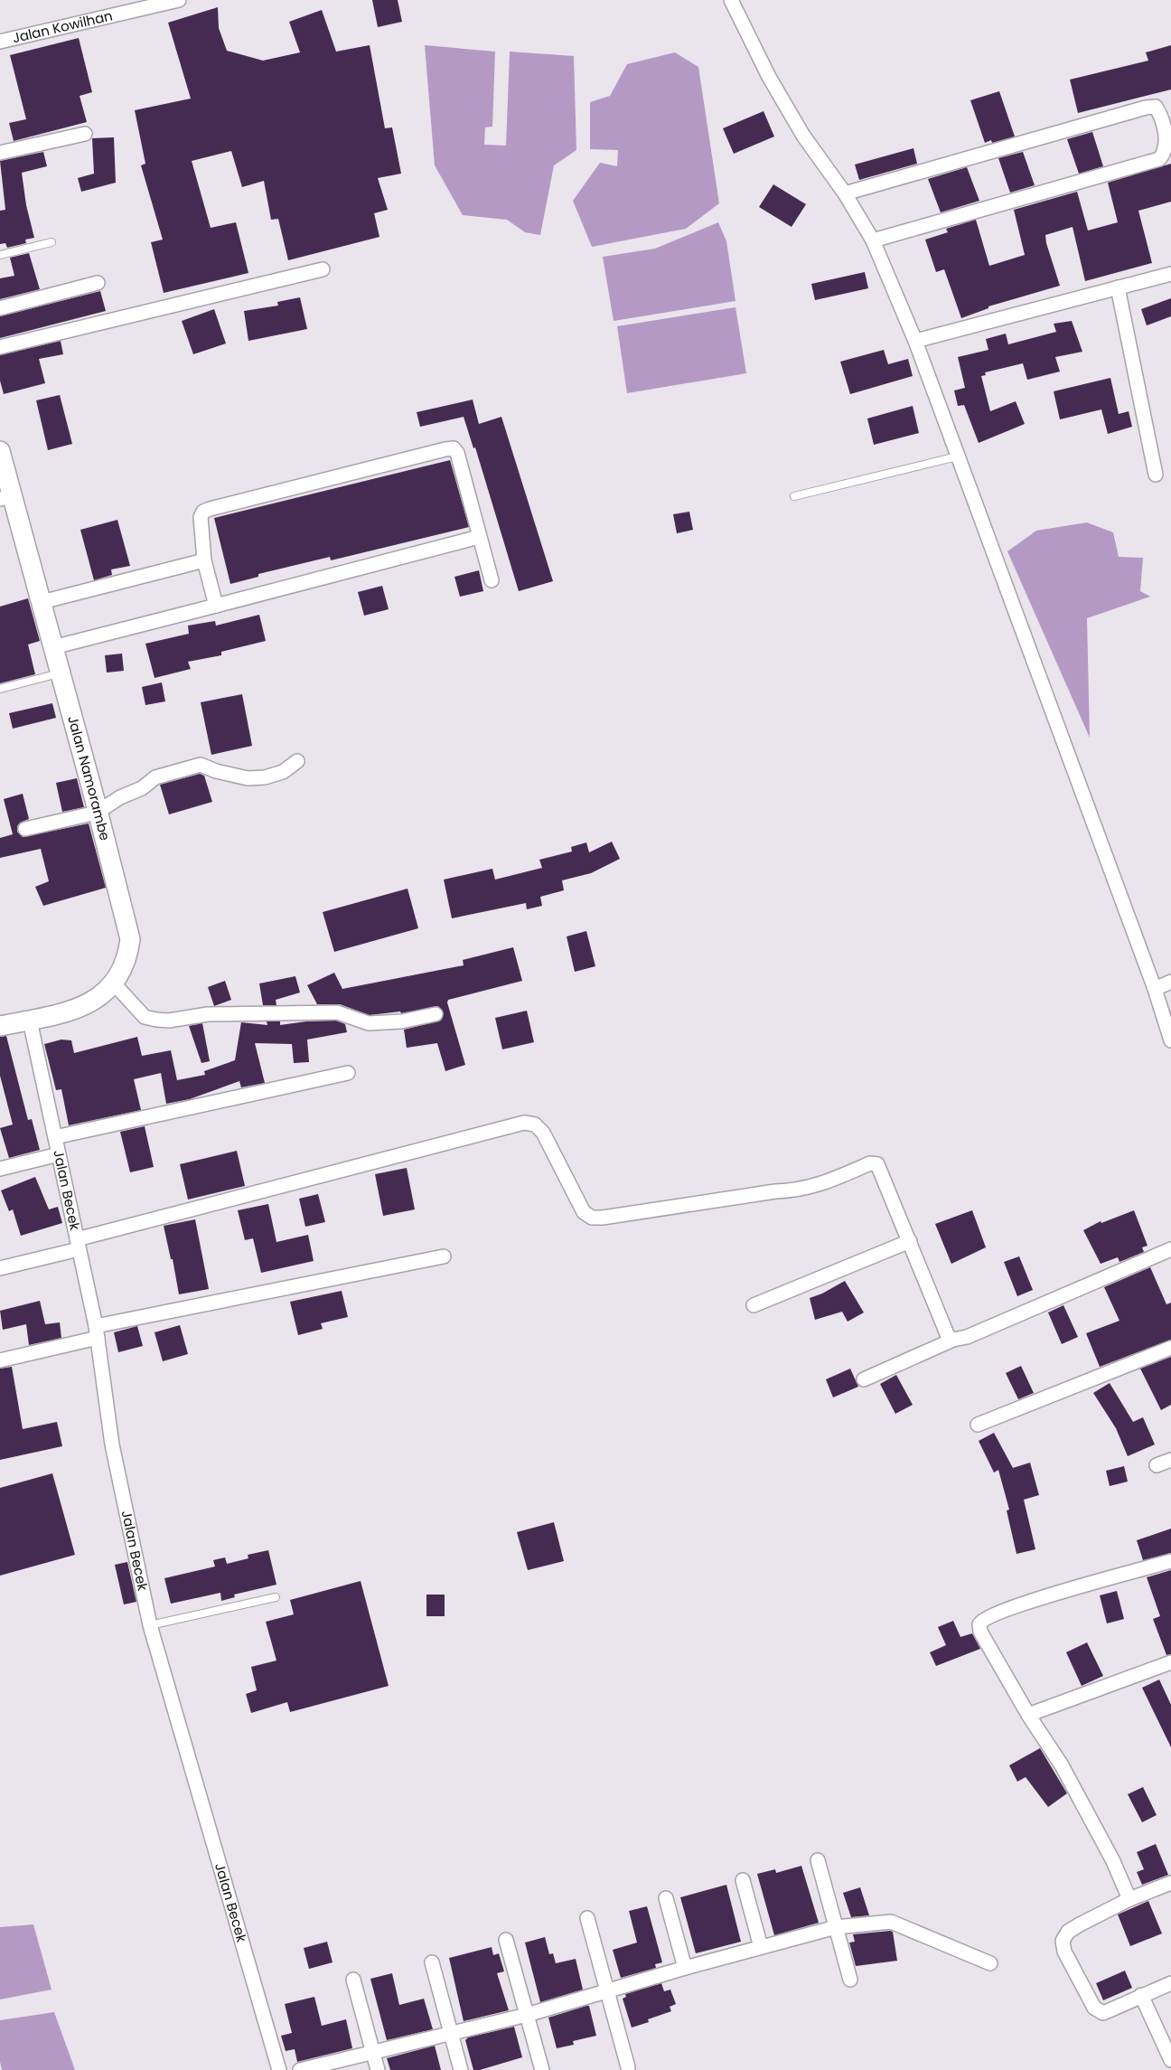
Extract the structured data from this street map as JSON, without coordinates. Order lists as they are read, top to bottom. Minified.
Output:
{"streets":{"main road":["Jalan Namorambe"],"street":["Jalan Kowilhan","Jalan Becek"]},"crossings":[["Jalan Namorambe","Jalan Becek"]]}
